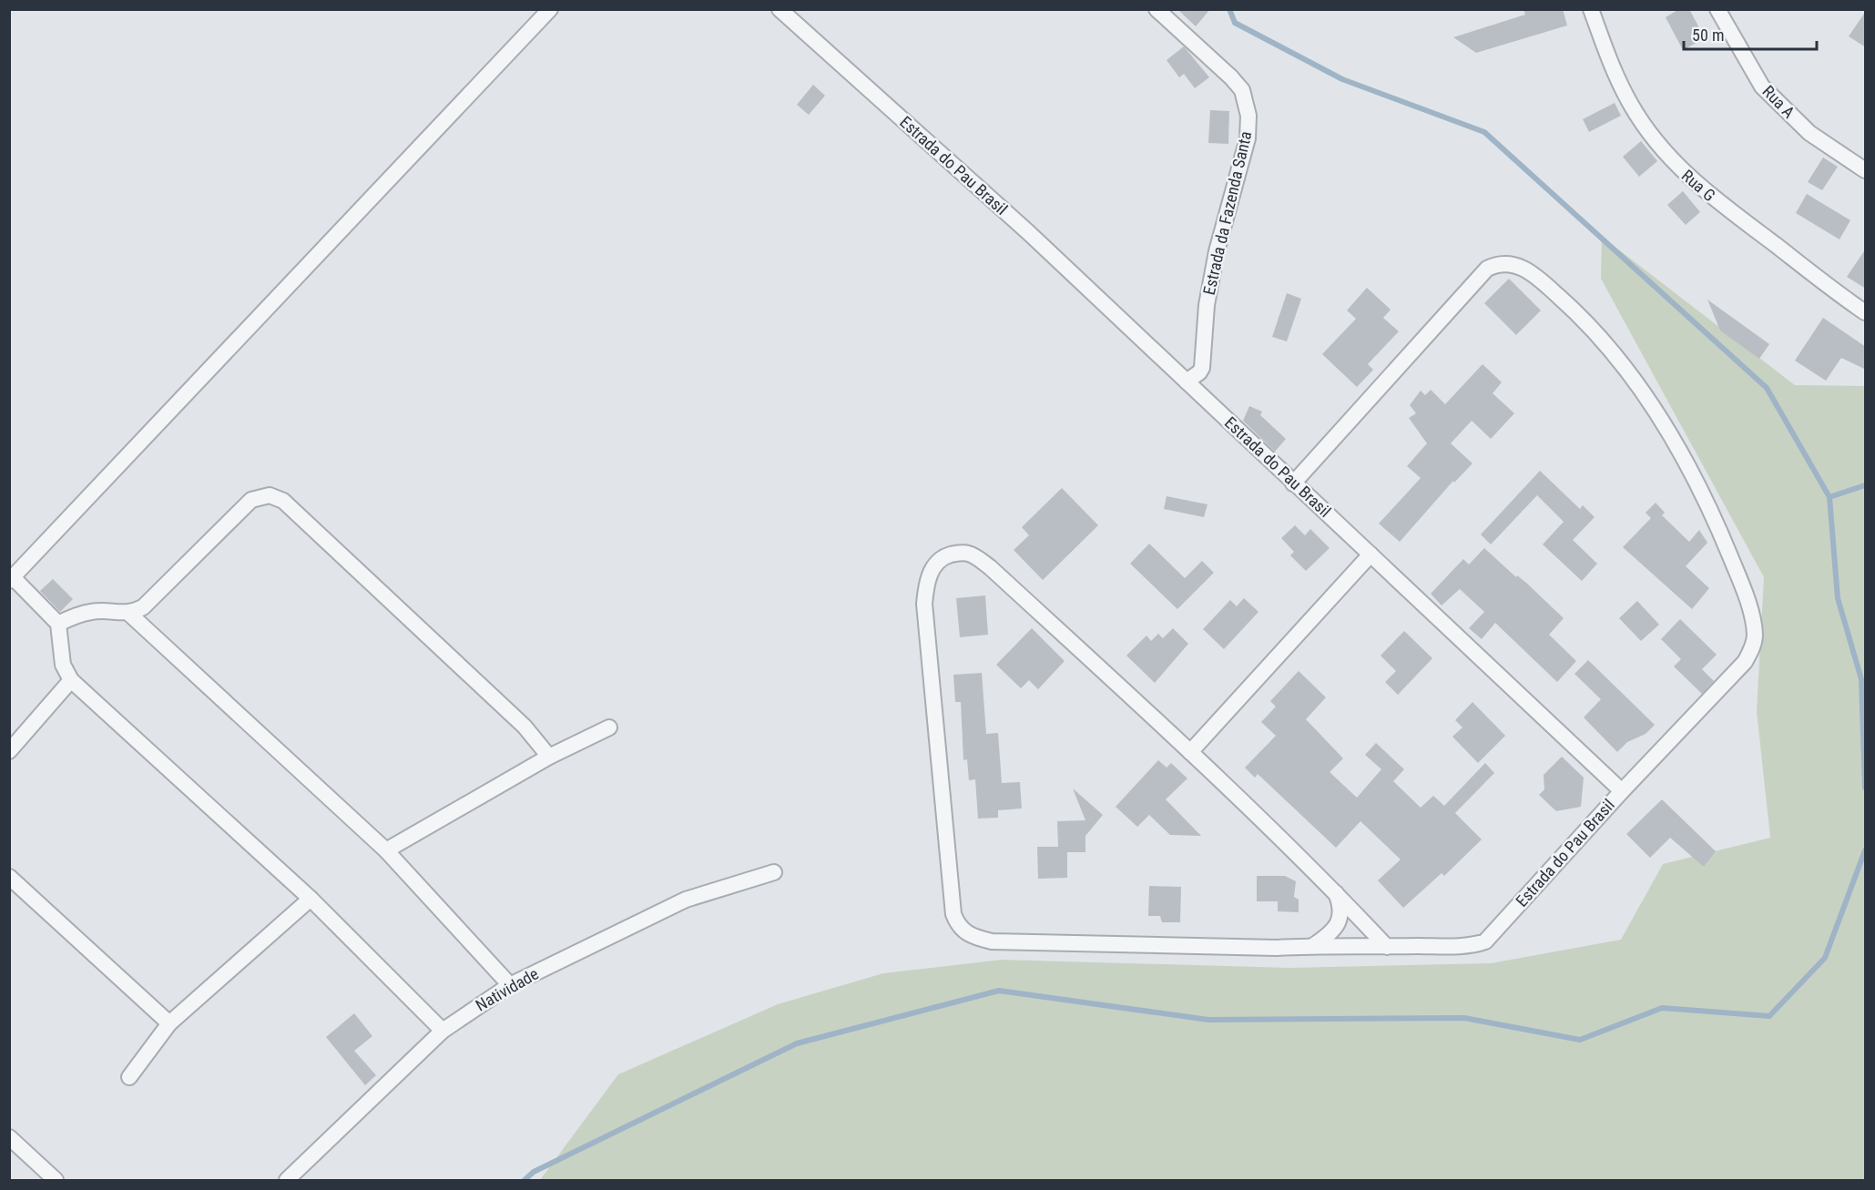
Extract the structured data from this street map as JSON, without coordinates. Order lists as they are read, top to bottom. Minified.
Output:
{"streets":{"street":["Rua A","Estrada do Pau Brasil","Rua G","Estrada da Fazenda Santa","Natividade"]},"crossings":[["Estrada do Pau Brasil","Estrada da Fazenda Santa"]],"scale_bar":"50 m"}
